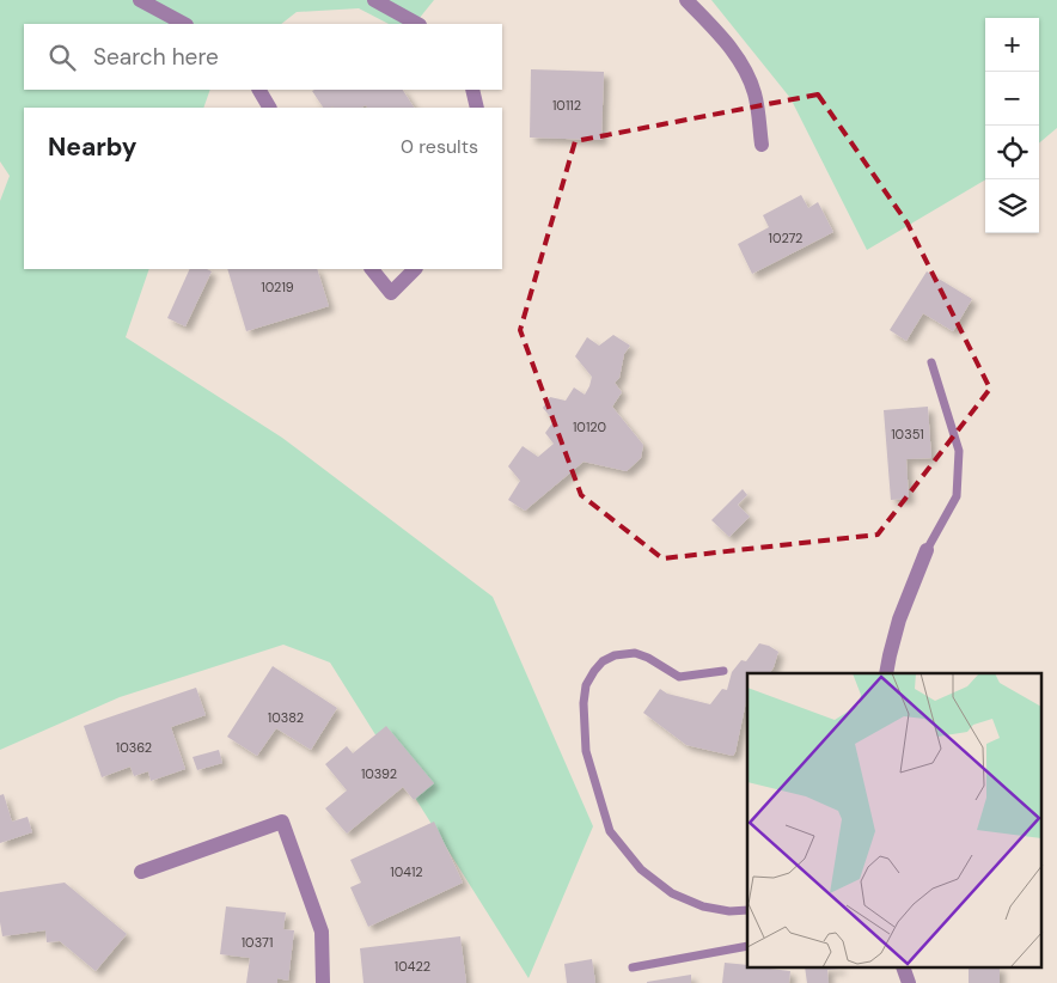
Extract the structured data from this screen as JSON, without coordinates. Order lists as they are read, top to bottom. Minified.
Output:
{"house_numbers":["10112","10272","10219","10120","10351","10382","10362","10392","10412","10371","10422"],"page":{"map_buttons":["+","−"],"search":"Search here","heading":["Nearby","0 results"]}}
